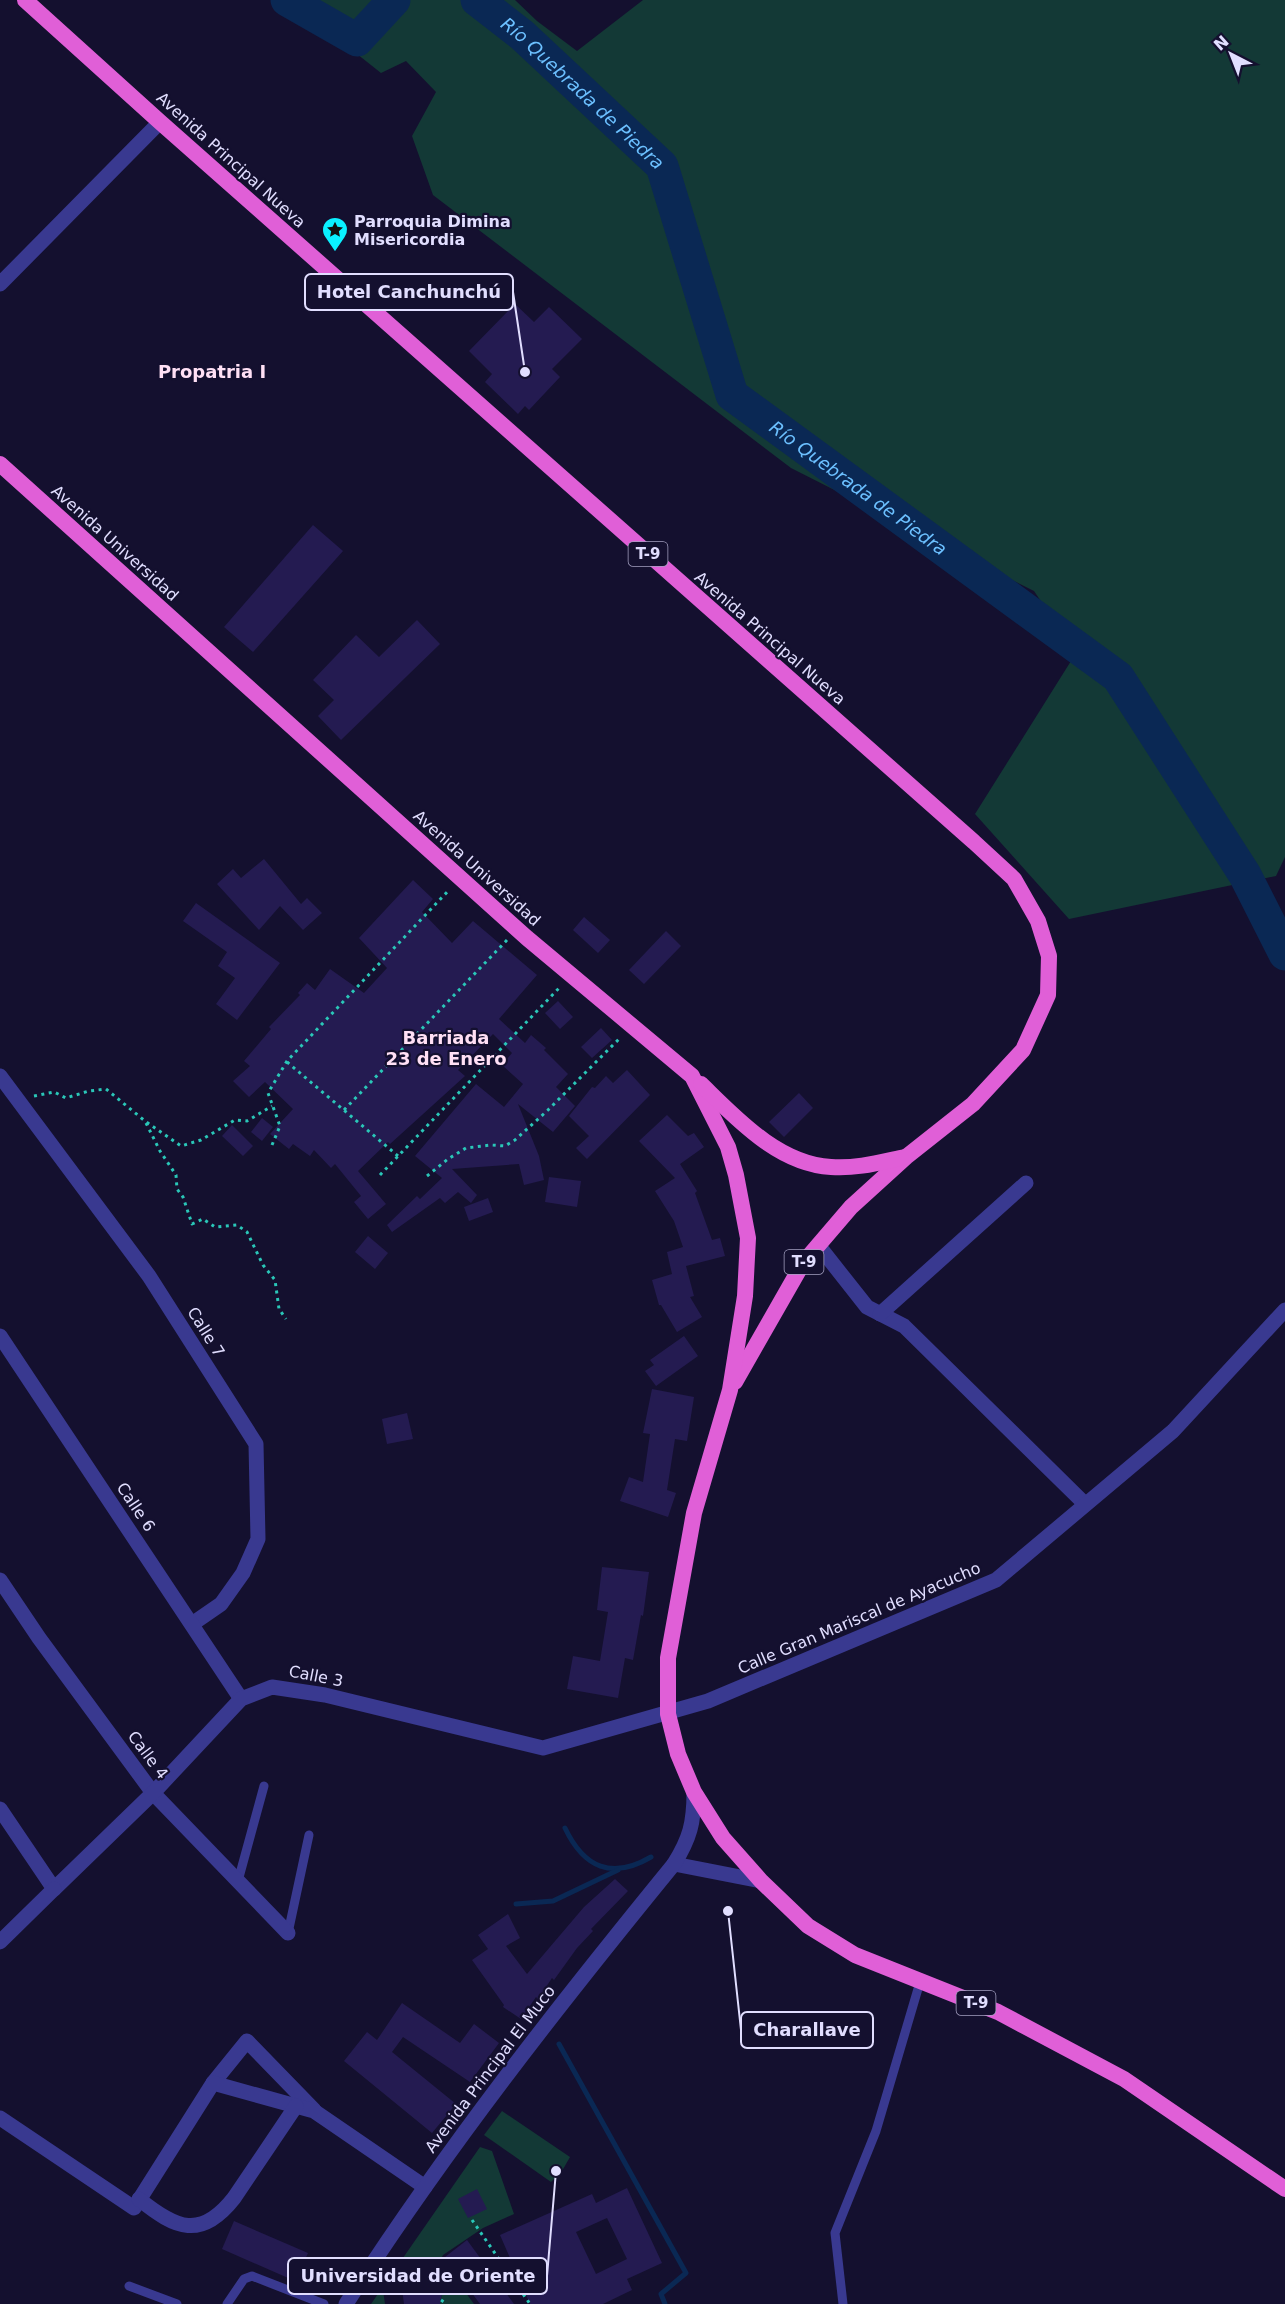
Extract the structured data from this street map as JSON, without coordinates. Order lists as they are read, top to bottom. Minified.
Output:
{"streets":{"highway":["Avenida Principal Nueva","Avenida Universidad","T-9"],"street":["Calle 7","Calle 6","Calle Gran Mariscal de Ayacucho","Calle 3","Calle 4","Avenida Principal El Muco"]},"crossings":[["Avenida Principal Nueva","Avenida Universidad"],["Avenida Principal Nueva","T-9"],["Avenida Universidad","T-9"],["T-9","Calle Gran Mariscal de Ayacucho"],["T-9","Calle 3"],["T-9","Avenida Principal El Muco"],["Calle 7","Calle 6"],["Calle 6","Calle 3"],["Calle Gran Mariscal de Ayacucho","Calle 3"],["Calle 3","Calle 4"]],"districts":["Propatria I","Barriada 23 de Enero"],"water":["Río Quebrada de Piedra"],"places":{"place":["Parroquia Dimina Misericordia"],"other":["Hotel Canchunchú","Charallave","Universidad de Oriente"]},"north":"top left"}
